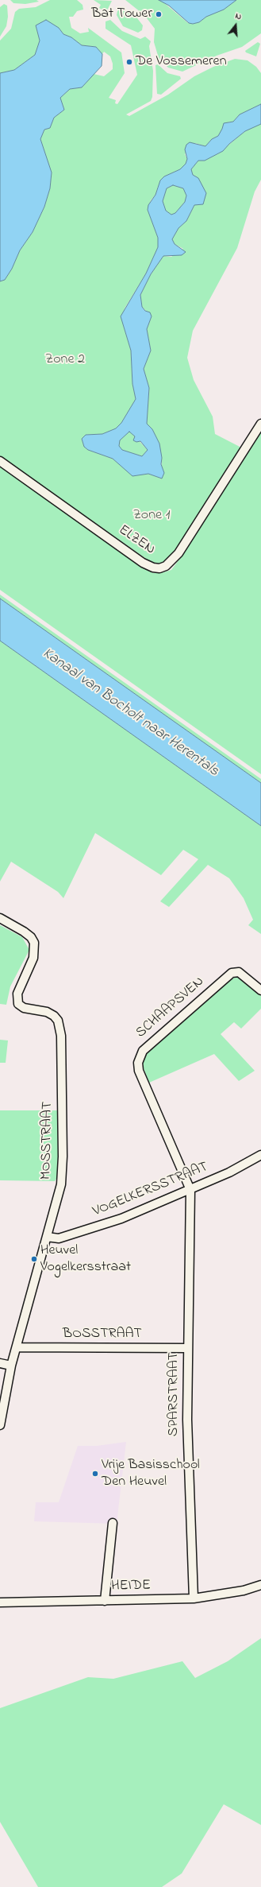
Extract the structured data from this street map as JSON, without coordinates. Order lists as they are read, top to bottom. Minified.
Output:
{"streets":{"street":["ELZEN","SCHAAPSVEN","MOSSTRAAT","VOGELKERSSTRAAT","BOSSTRAAT","SPARSTRAAT","HEIDE"]},"crossings":[["SCHAAPSVEN","VOGELKERSSTRAAT"],["SCHAAPSVEN","SPARSTRAAT"],["MOSSTRAAT","VOGELKERSSTRAAT"],["MOSSTRAAT","BOSSTRAAT"],["VOGELKERSSTRAAT","SPARSTRAAT"],["BOSSTRAAT","SPARSTRAAT"],["SPARSTRAAT","HEIDE"]],"water":["Kanaal van Bocholt naar Herentals"],"parks":["Zone 2","Zone 1"],"places":["Bat Tower","De Vossemeren","Heuvel Vogelkersstraat","Vrije Basisschool Den Heuvel"],"north":"top"}
